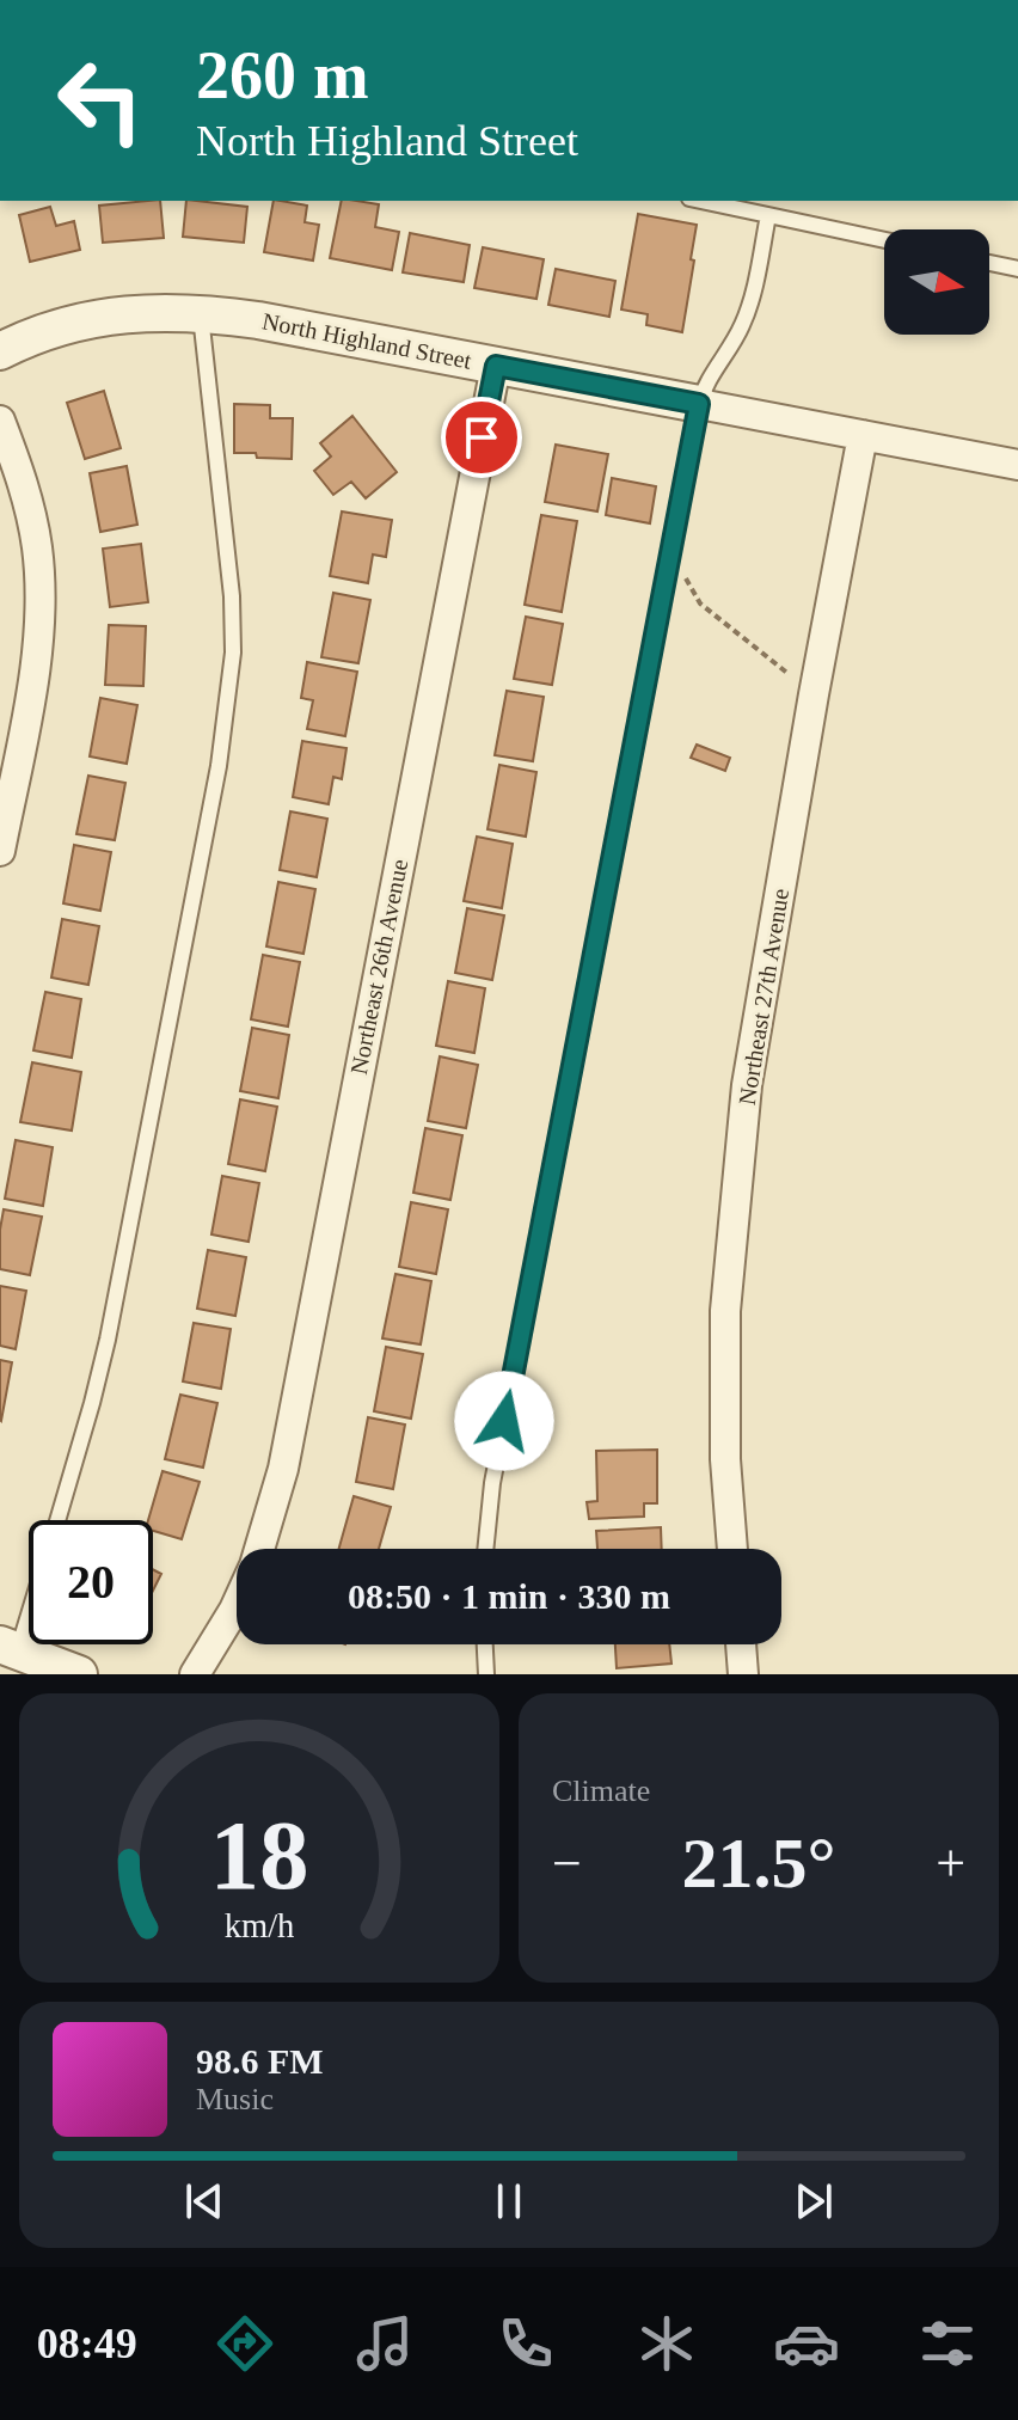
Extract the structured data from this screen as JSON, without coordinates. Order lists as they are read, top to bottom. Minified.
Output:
{"streets":{"street":["North Highland Street","Northeast 26th Avenue","Northeast 27th Avenue"]},"crossings":[["North Highland Street","Northeast 26th Avenue"],["North Highland Street","Northeast 27th Avenue"]],"north":"right","page":{"turn":["260 m","North Highland Street"],"limit":"20","trip":"08:50 · 1 min · 330 m","tile":"Climate","heat":["−","21.5°","+"],"song":["98.6 FM","Music"],"tabs":"08:49","gauge":["18","km/h"]}}
